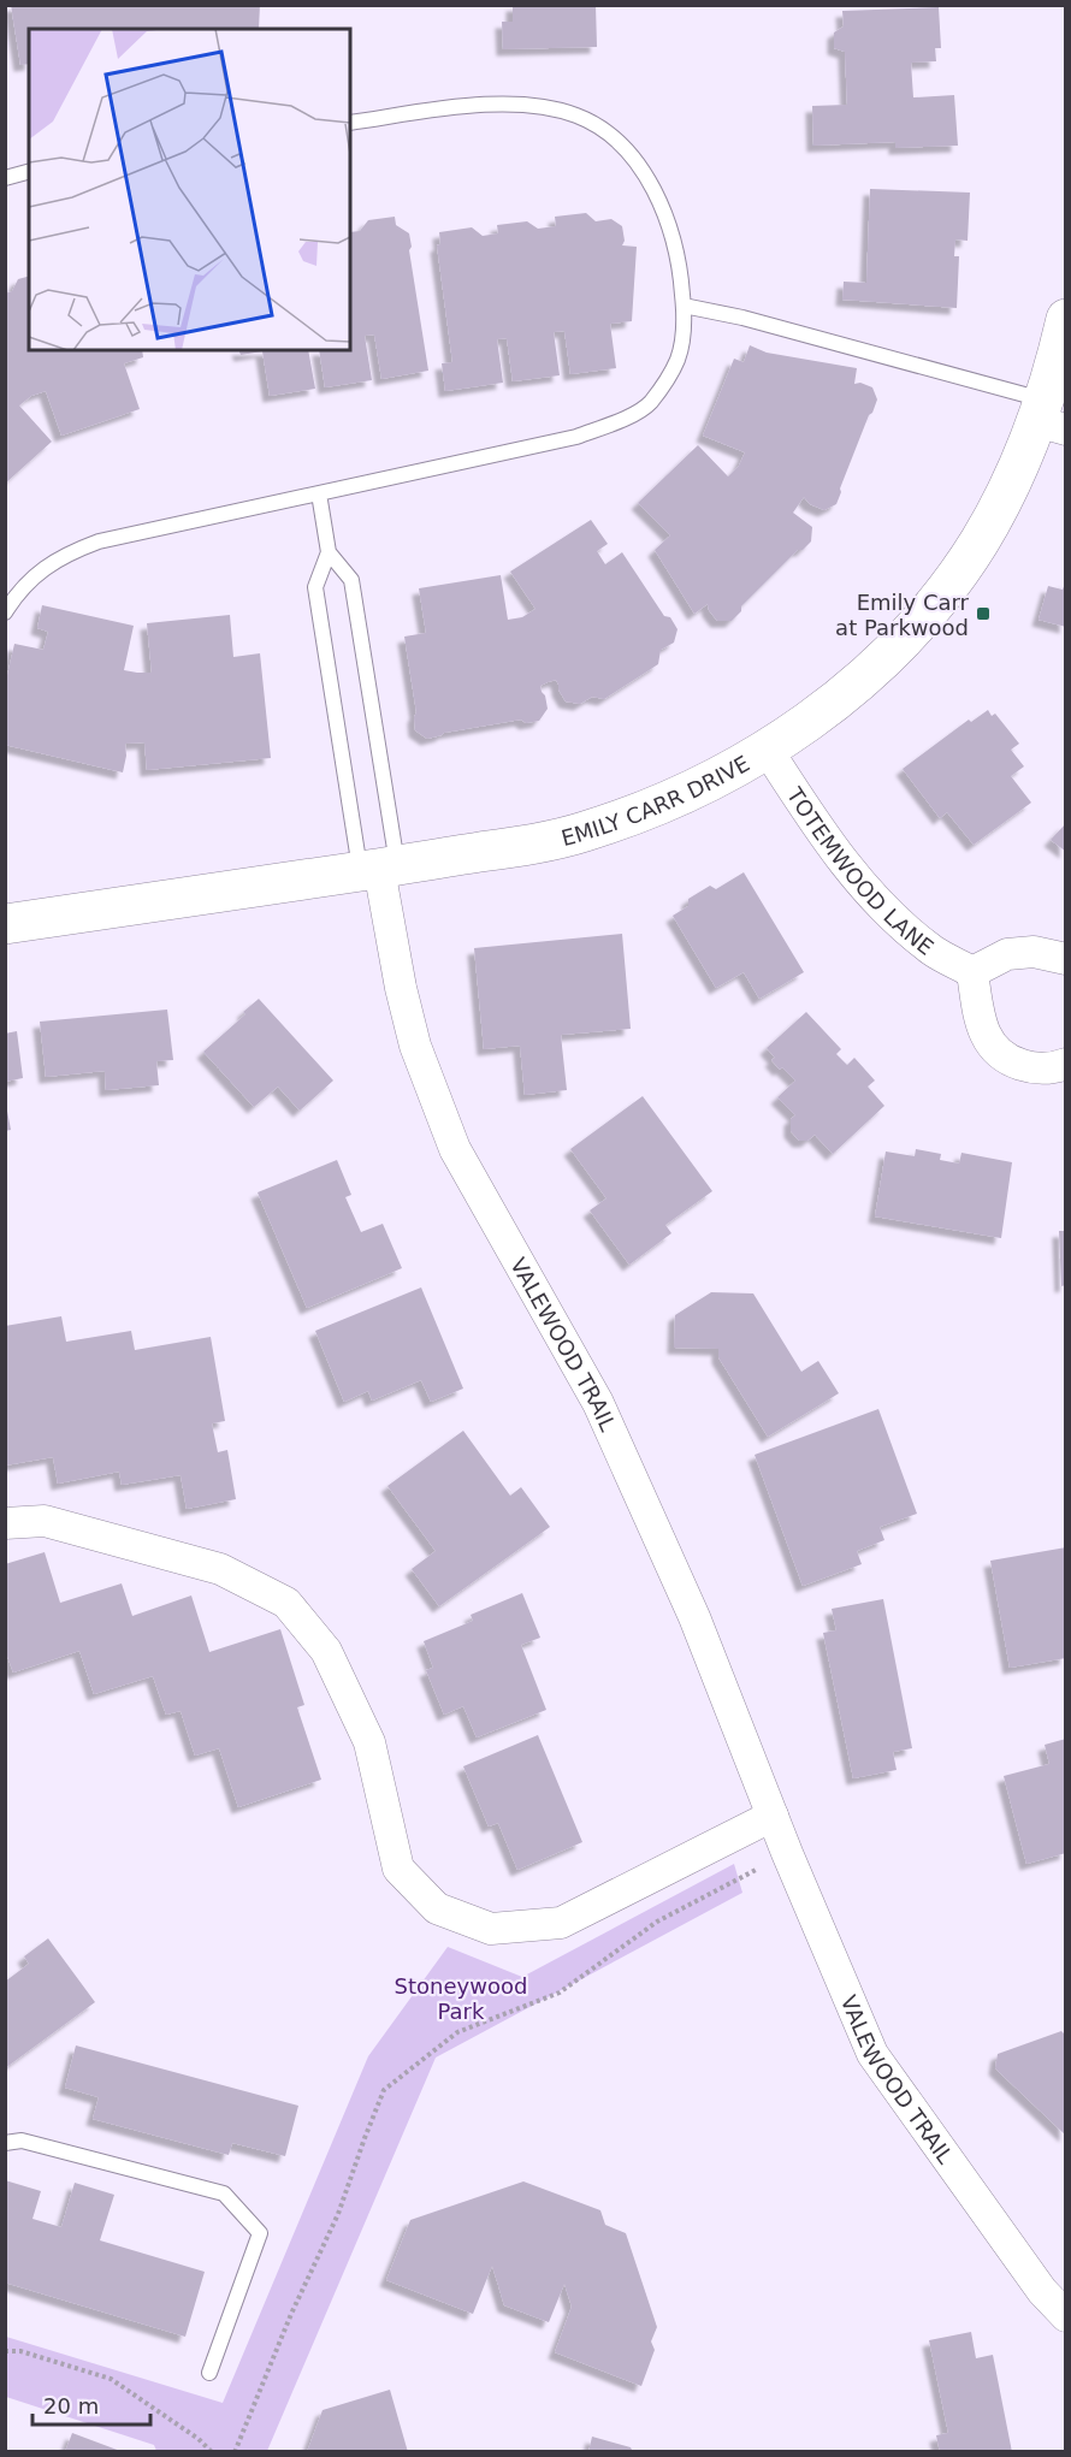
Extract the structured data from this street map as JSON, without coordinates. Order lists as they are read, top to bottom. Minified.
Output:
{"streets":{"street":["EMILY CARR DRIVE","TOTEMWOOD LANE","VALEWOOD TRAIL"]},"crossings":[["EMILY CARR DRIVE","TOTEMWOOD LANE"],["EMILY CARR DRIVE","VALEWOOD TRAIL"]],"parks":["Stoneywood Park"],"places":{"transit":["Emily Carr at Parkwood"]},"scale_bar":"20 m"}
